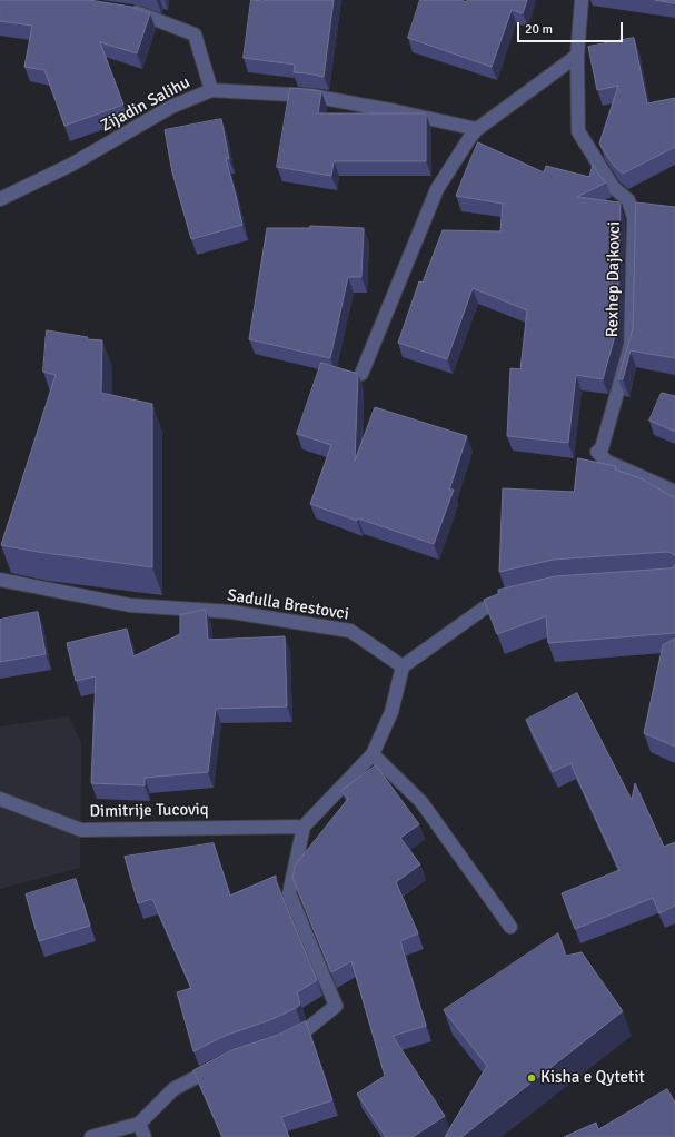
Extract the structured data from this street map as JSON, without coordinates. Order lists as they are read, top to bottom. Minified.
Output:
{"streets":{"street":["Zijadin Salihu","Rexhep Dajkovci","Sadulla Brestovci","Dimitrije Tucoviq"]},"places":["Kisha e Qytetit"],"scale_bar":"20 m"}
